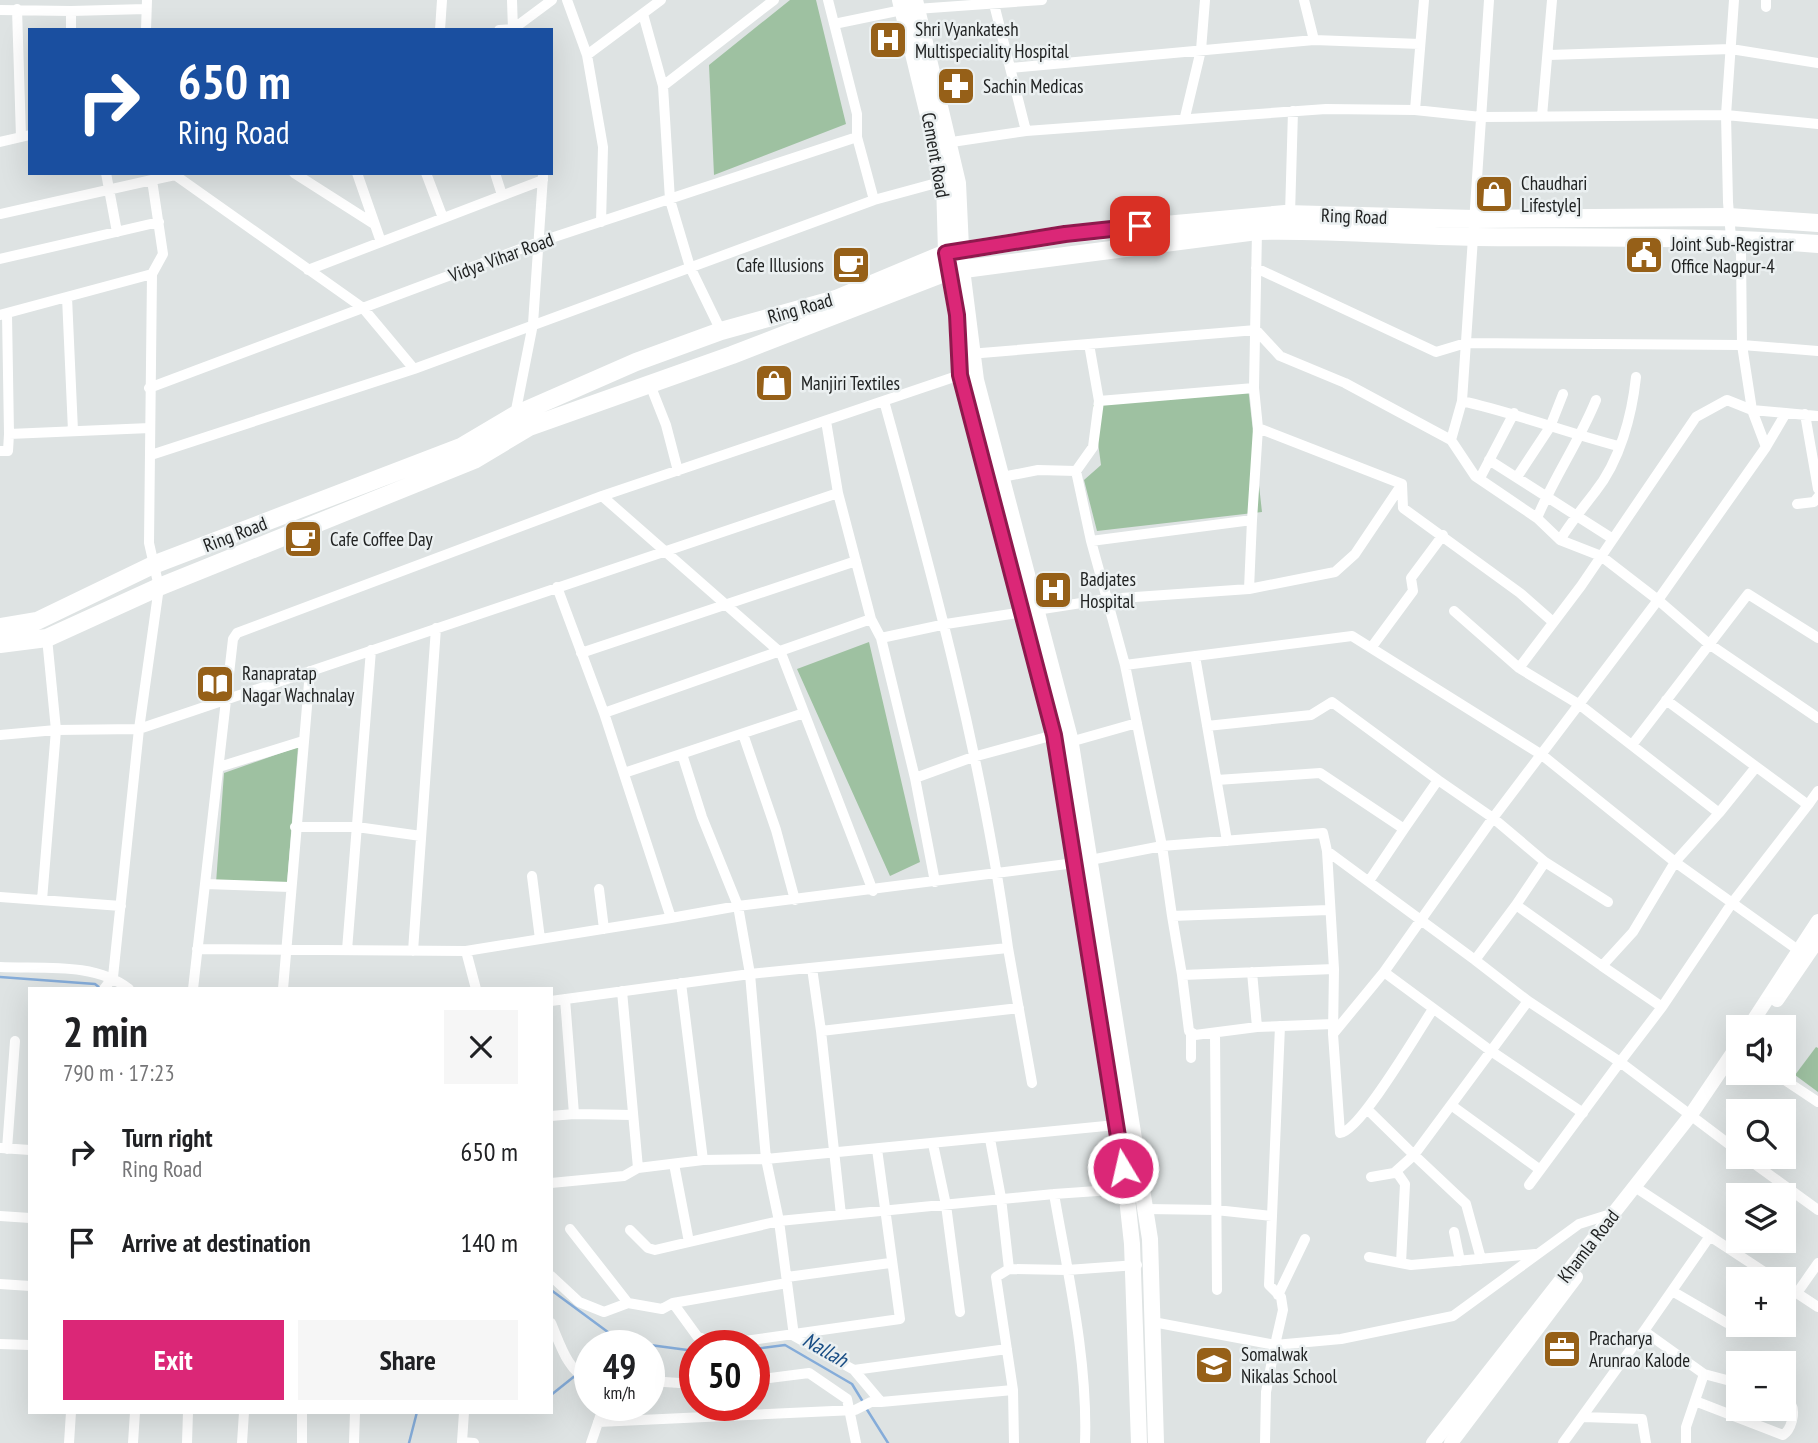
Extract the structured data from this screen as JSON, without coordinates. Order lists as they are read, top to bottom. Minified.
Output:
{"streets":{"main road":["Cement Road","Ring Road"],"street":["Vidya Vihar Road","Khamla Road"]},"crossings":[["Cement Road","Ring Road"]],"water":["Nallah"],"places":{"hospital":["Shri Vyankatesh Multispeciality Hospital","Badjates Hospital"],"pharmacy":["Sachin Medicas"],"shop":["Chaudhari Lifestyle]","Manjiri Textiles"],"public building":["Joint Sub-Registrar Office Nagpur-4"],"cafe":["Cafe Illusions","Cafe Coffee Day"],"library":["Ranapratap Nagar Wachnalay"],"office":["Pracharya Arunrao Kalode"],"school or university":["Somalwak Nikalas School"]},"page":{"turn":["650 m","Ring Road"],"heading":["2 min","790 m · 17:23"],"map_buttons":["+","−"],"list":[{"name":"Turn right","note":"Ring Road","value":"650 m"},{"name":"Arrive at destination","value":"140 m"}],"buttons":["Exit","Share"],"speed":"49 km/h","limit":"50"}}
